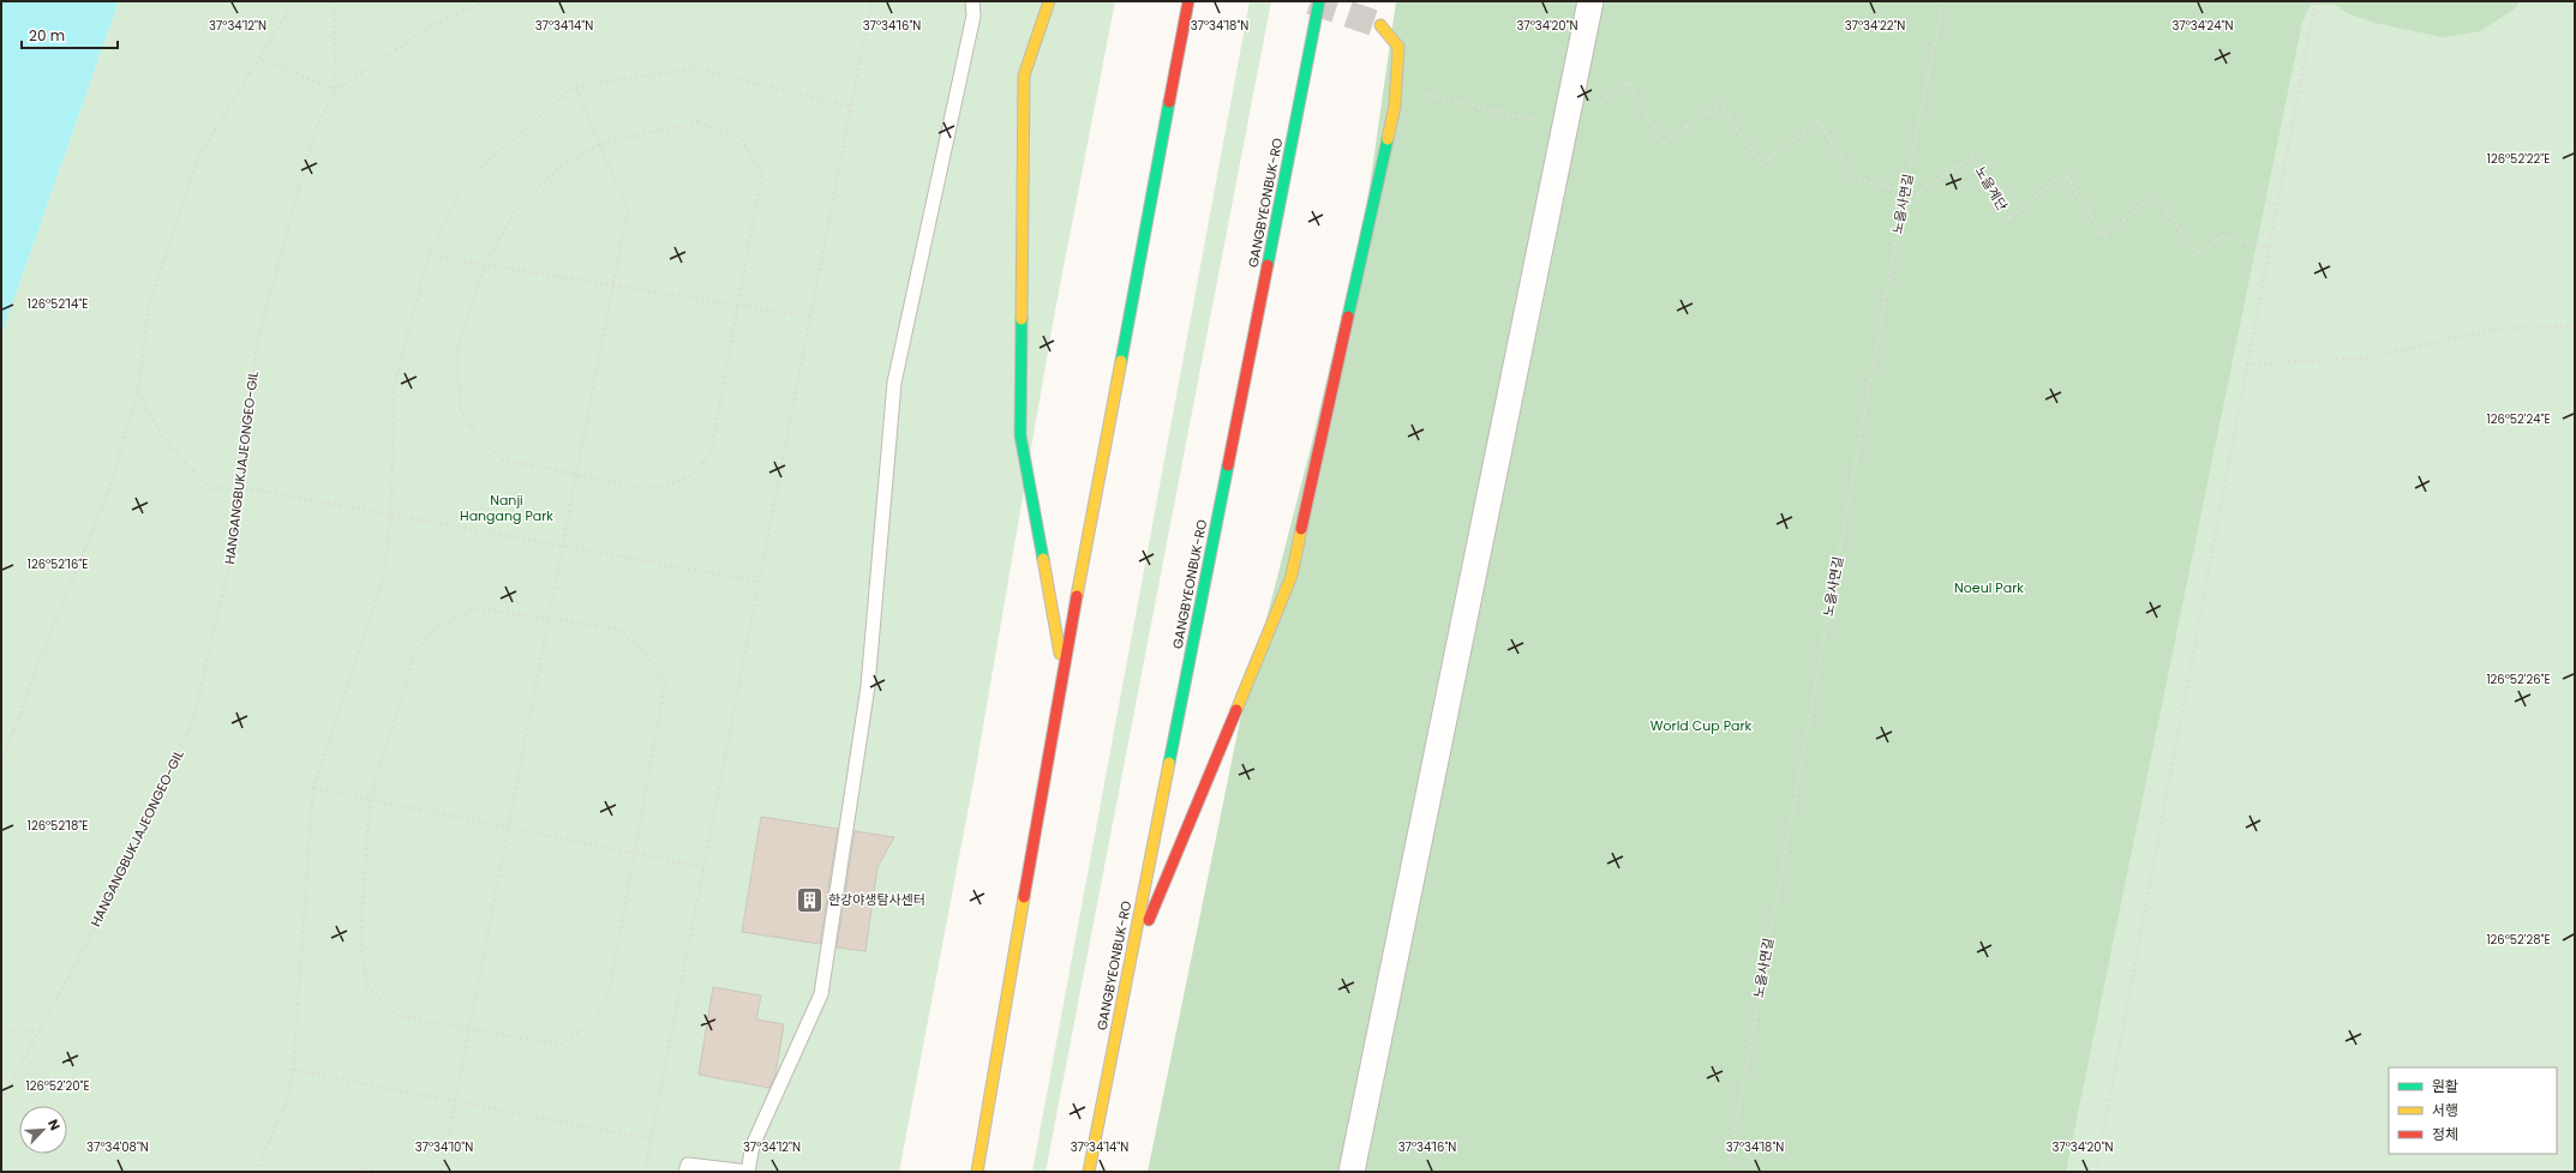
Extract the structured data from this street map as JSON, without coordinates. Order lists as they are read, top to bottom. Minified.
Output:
{"streets":{"highway":["GANGBYEONBUK-RO"],"path":["노을계단","노을사면길","HANGANGBUKJAJEONGEO-GIL"]},"crossings":[["노을계단","노을사면길"]],"parks":["Nanji Hangang Park","Noeul Park","World Cup Park"],"places":{"building":["한강야생탐사센터"]},"legend":["원활","서행","정체"],"scale_bar":"20 m","north":"top right","coordinates":["37°34'12\"N","37°34'14\"N","37°34'16\"N","37°34'18\"N","37°34'20\"N","37°34'22\"N","37°34'24\"N","126°52'22\"E","126°52'14\"E","126°52'24\"E","126°52'16\"E","126°52'26\"E","126°52'18\"E","126°52'28\"E","126°52'20\"E","37°34'08\"N","37°34'10\"N"]}
